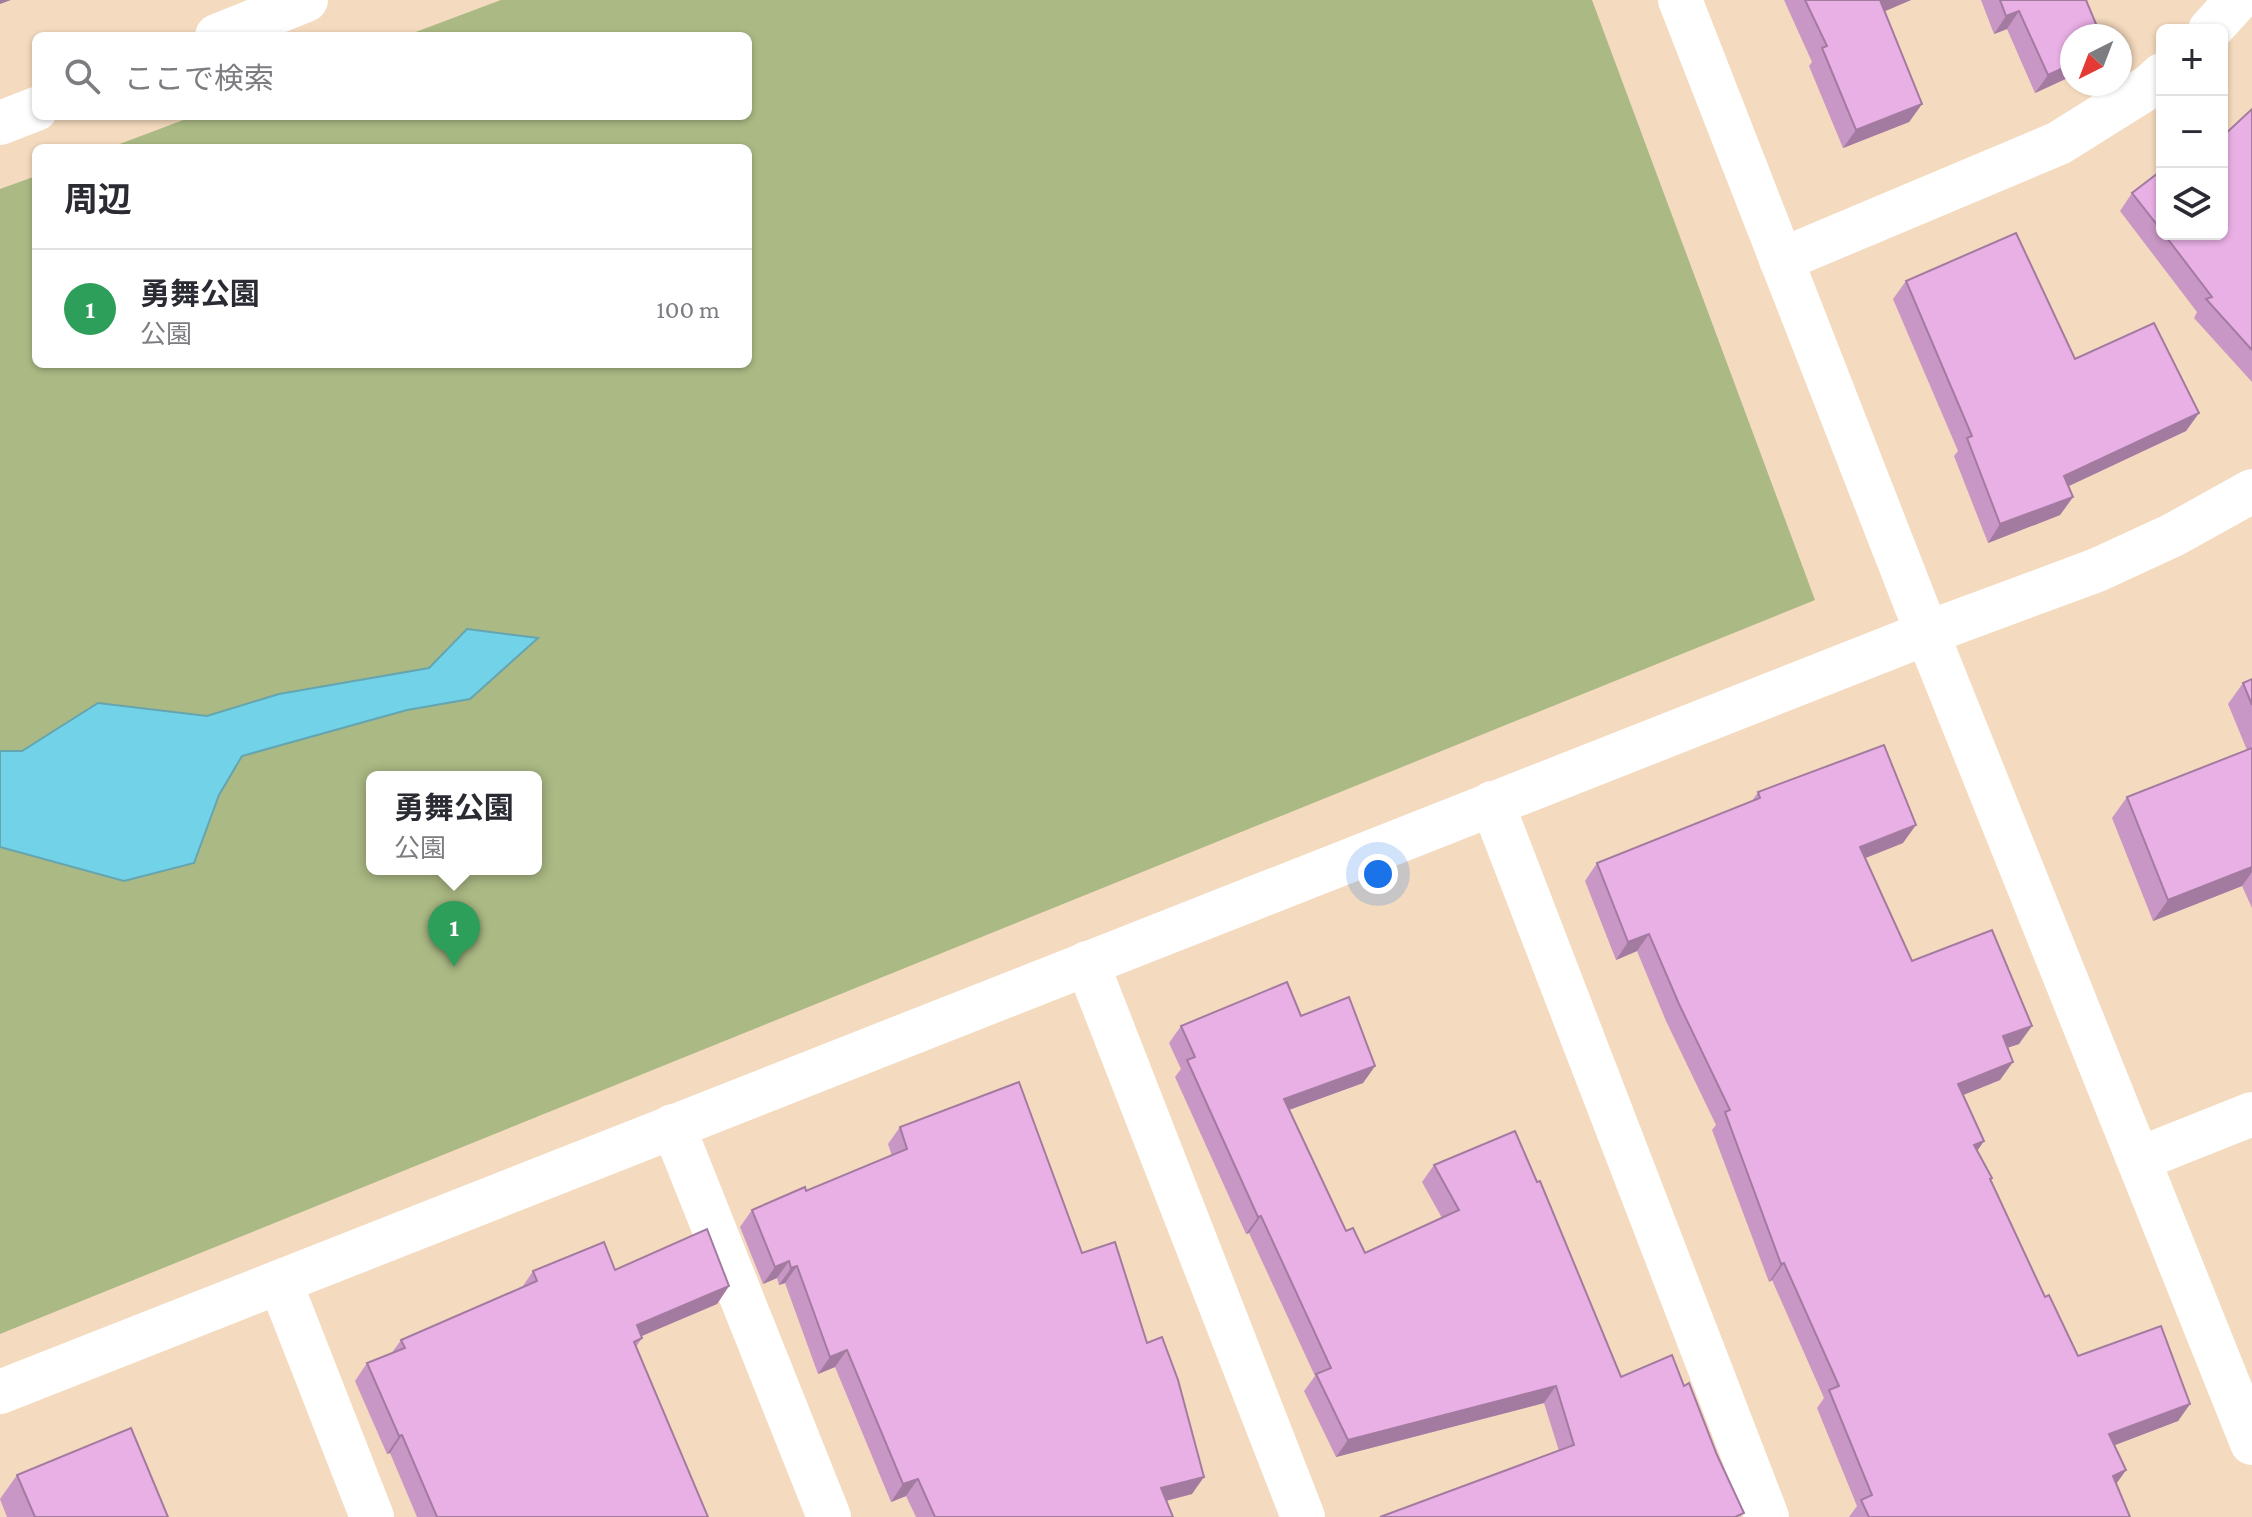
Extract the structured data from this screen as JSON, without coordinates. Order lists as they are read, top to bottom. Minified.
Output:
{"north":"bottom left","page":{"map_buttons":["+","−"],"search":"ここで検索","heading":"周辺","list":[{"mark":"1","name":"勇舞公園","note":"公園","value":"100 m"}],"popup":["勇舞公園","公園"],"pins":"1"}}
